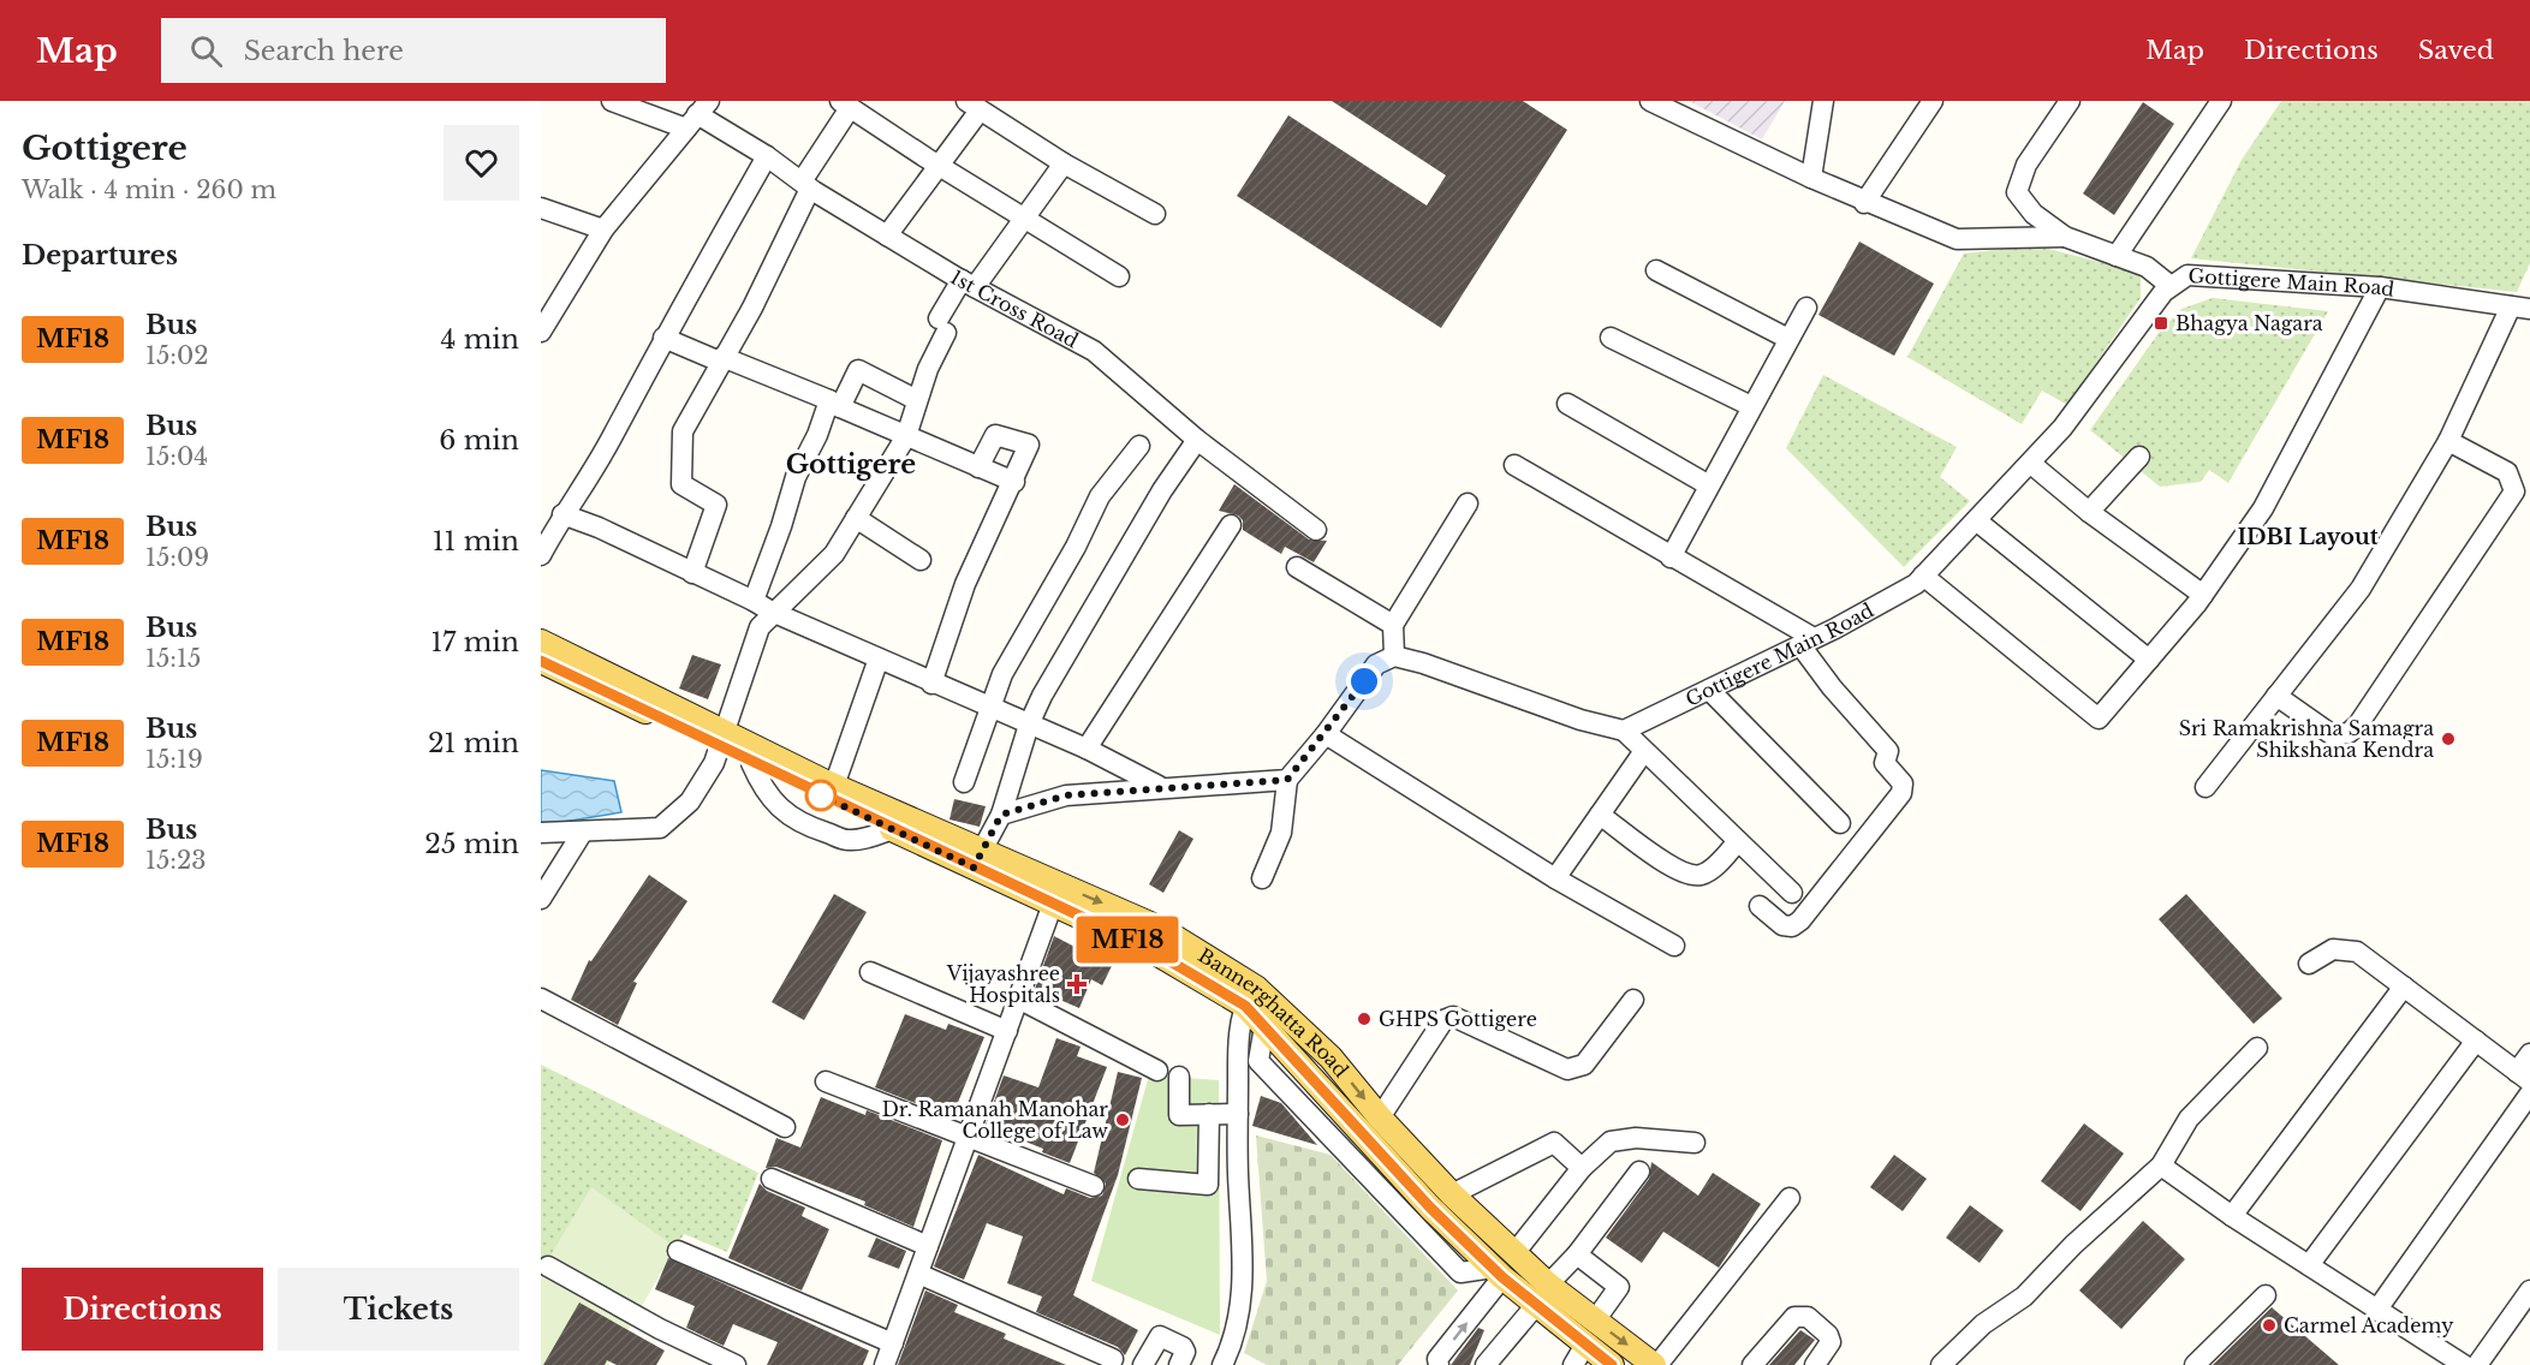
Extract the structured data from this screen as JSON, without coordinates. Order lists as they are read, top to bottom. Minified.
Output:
{"streets":{"main road":["Bannerghatta Road"],"street":["Gottigere Main Road","1st Cross Road"]},"districts":["Gottigere","IDBI Layout"],"places":{"transit":["Bhagya Nagara"],"other":["Sri Ramakrishna Samagra Shikshana Kendra","GHPS Gottigere","Dr. Ramanah Manohar College of Law","Carmel Academy"],"health":["Vijayashree Hospitals"]},"lines":["bus line MF18"],"page":{"header":"Map","search":"Search here","nav":["Map","Directions","Saved"],"heading":[["Gottigere","Walk · 4 min · 260 m"],"Departures"],"on_map":"MF18","list":[{"mark":"MF18","name":"Bus","note":"15:02","value":"4 min"},{"mark":"MF18","name":"Bus","note":"15:04","value":"6 min"},{"mark":"MF18","name":"Bus","note":"15:09","value":"11 min"},{"mark":"MF18","name":"Bus","note":"15:15","value":"17 min"},{"mark":"MF18","name":"Bus","note":"15:19","value":"21 min"},{"mark":"MF18","name":"Bus","note":"15:23","value":"25 min"}],"buttons":["Directions","Tickets"]}}
